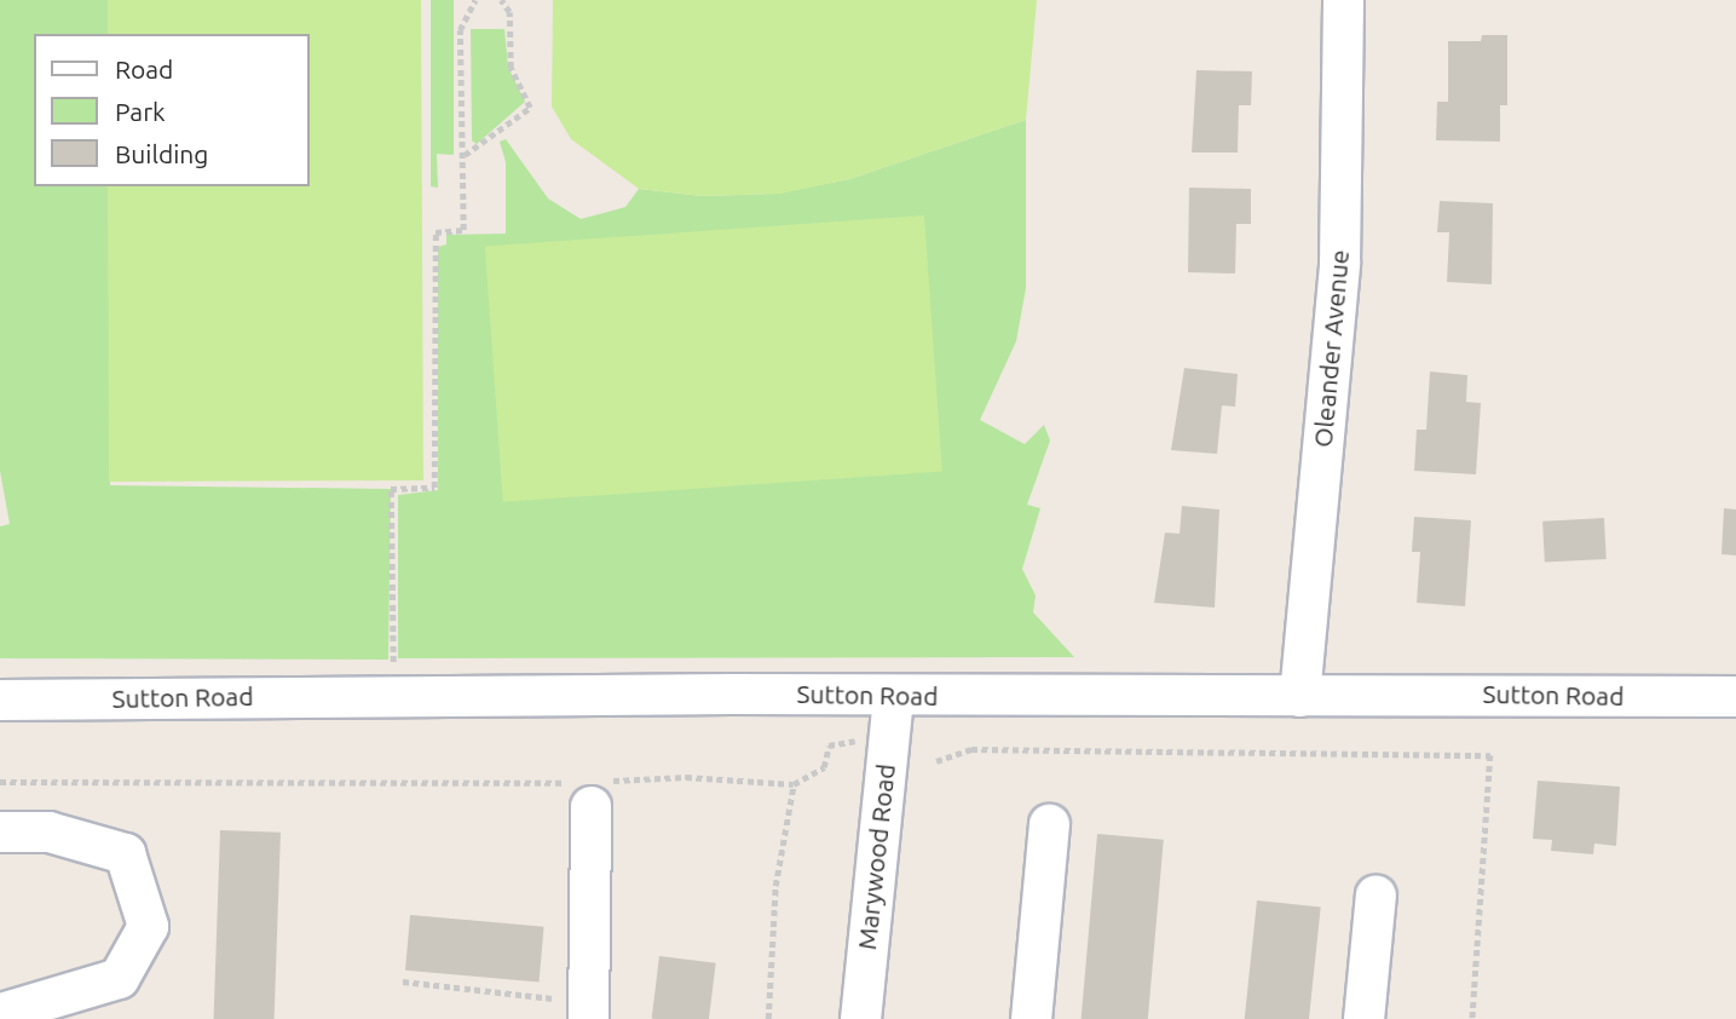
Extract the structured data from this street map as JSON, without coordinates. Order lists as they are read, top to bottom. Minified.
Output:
{"streets":{"street":["Oleander Avenue","Sutton Road","Marywood Road"]},"crossings":[["Oleander Avenue","Sutton Road"],["Sutton Road","Marywood Road"]],"legend":["Road","Park","Building"]}
